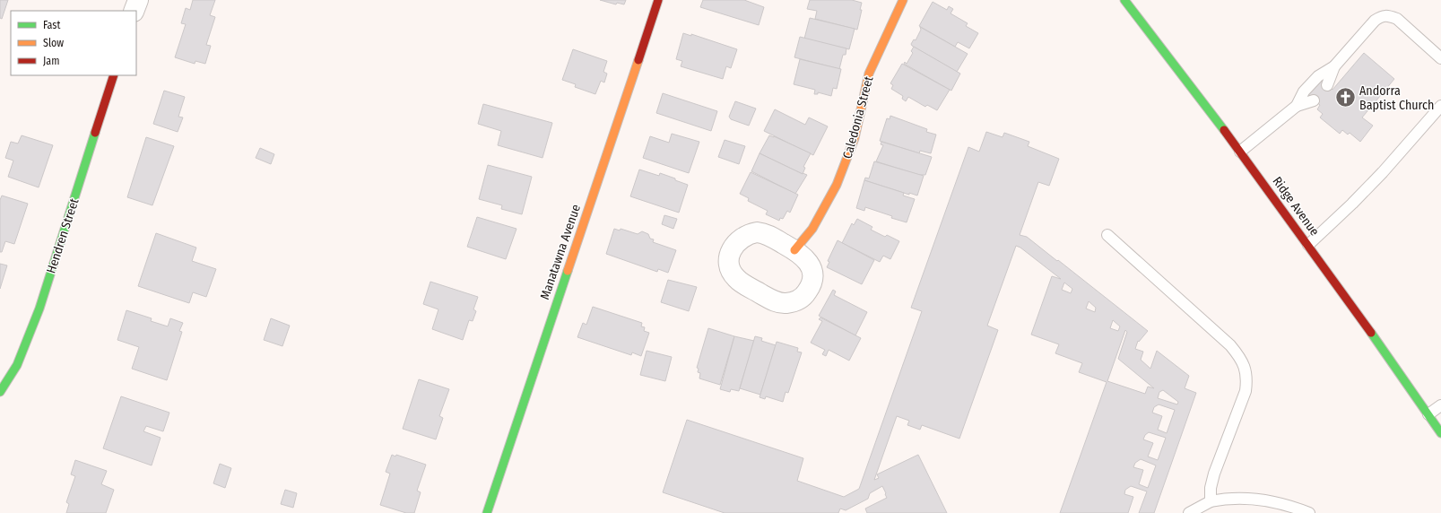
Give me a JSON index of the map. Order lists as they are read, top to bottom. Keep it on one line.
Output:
{"streets":{"street":["Caledonia Street","Ridge Avenue","Hendren Street","Manatawna Avenue"]},"places":{"church":["Andorra Baptist Church"]},"legend":["Fast","Slow","Jam"]}
